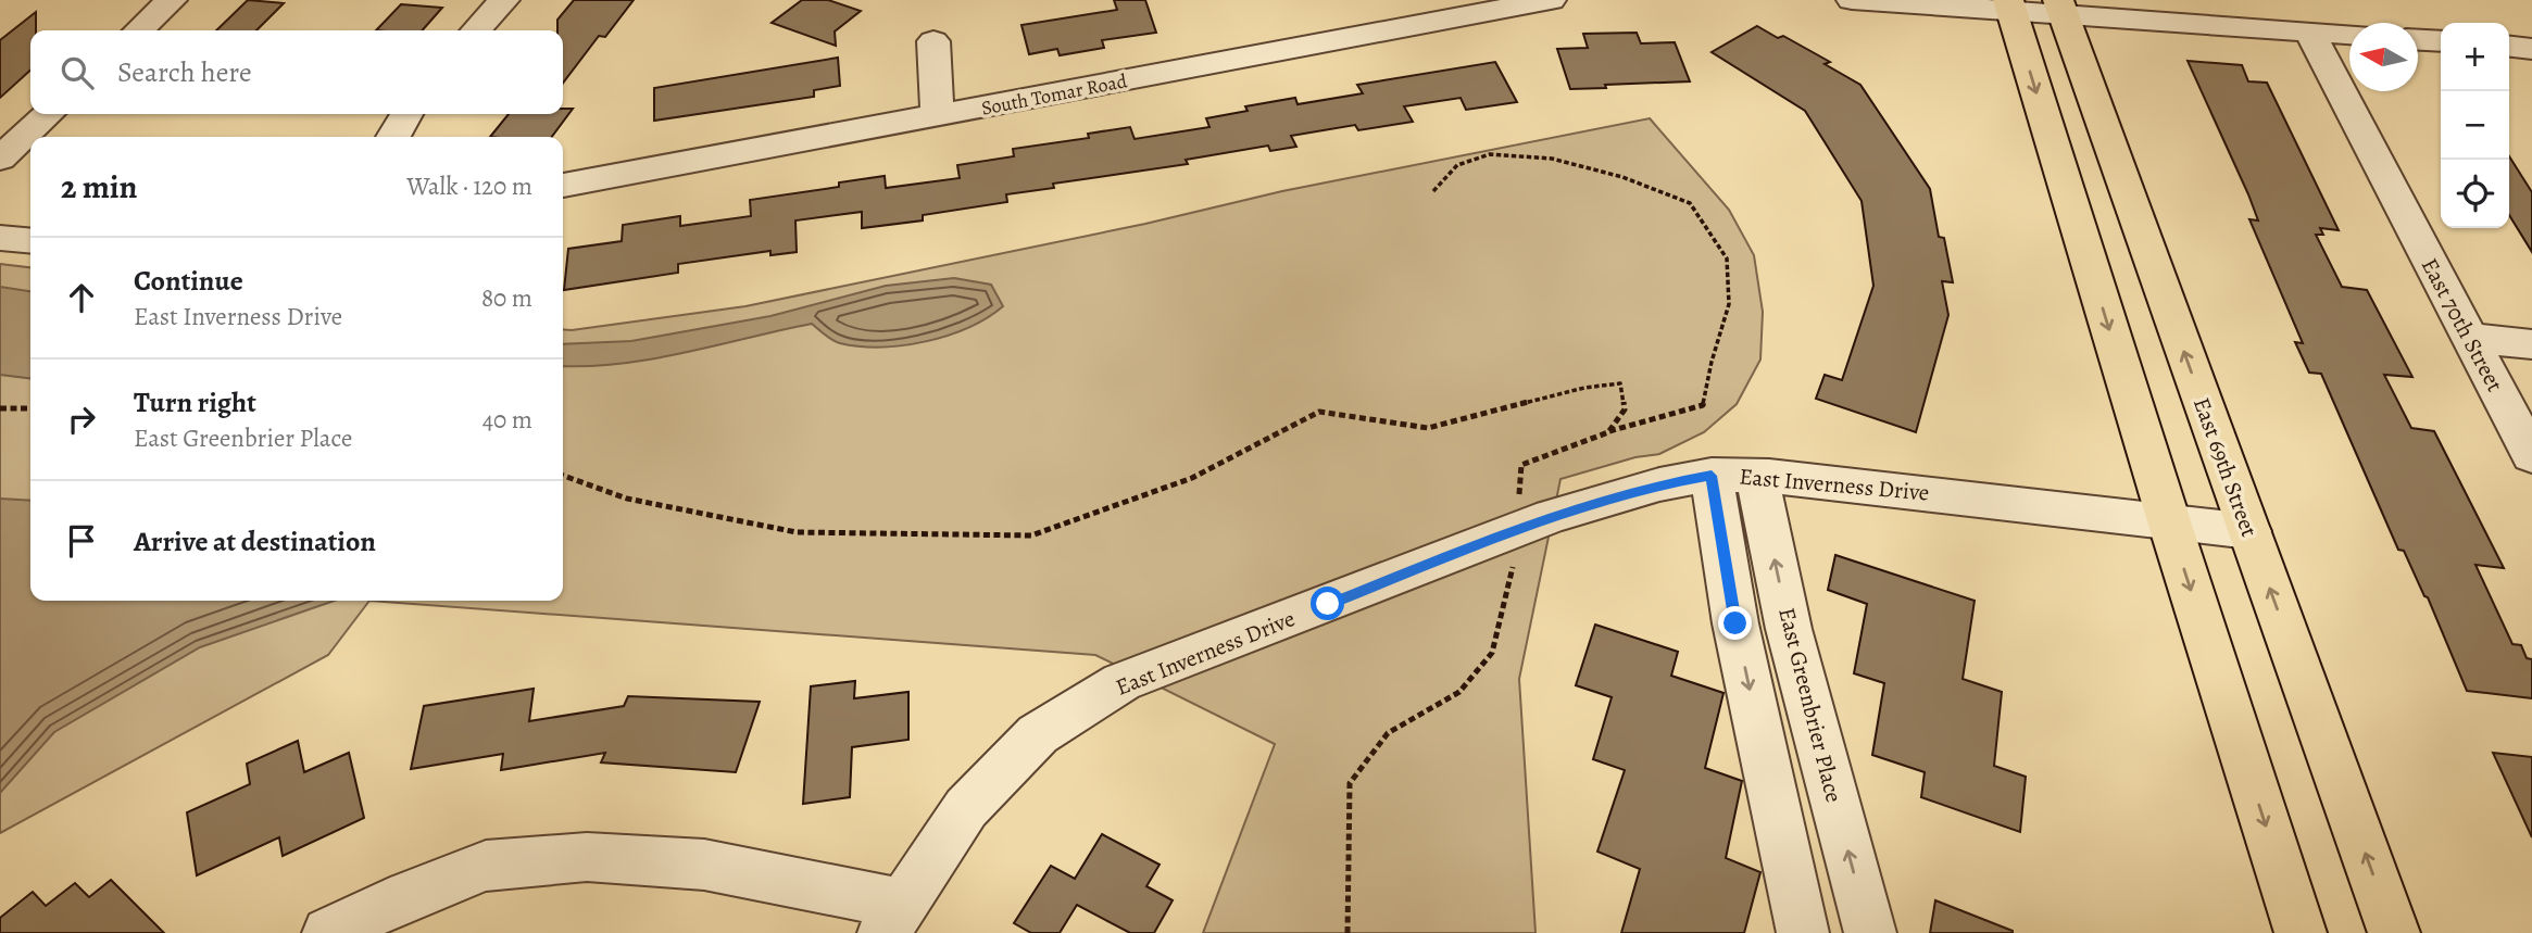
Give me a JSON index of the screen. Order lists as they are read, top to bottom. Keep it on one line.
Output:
{"streets":{"main road":["East 69th Street"],"street":["South Tomar Road","East 70th Street","East Inverness Drive","East Greenbrier Place"]},"crossings":[["East 69th Street","East Inverness Drive"],["East Inverness Drive","East Greenbrier Place"]],"north":"left","page":{"map_buttons":["+","−"],"search":"Search here","heading":["2 min","Walk · 120 m"],"list":[["Continue","East Inverness Drive","80 m"],["Turn right","East Greenbrier Place","40 m"],"Arrive at destination"]}}
